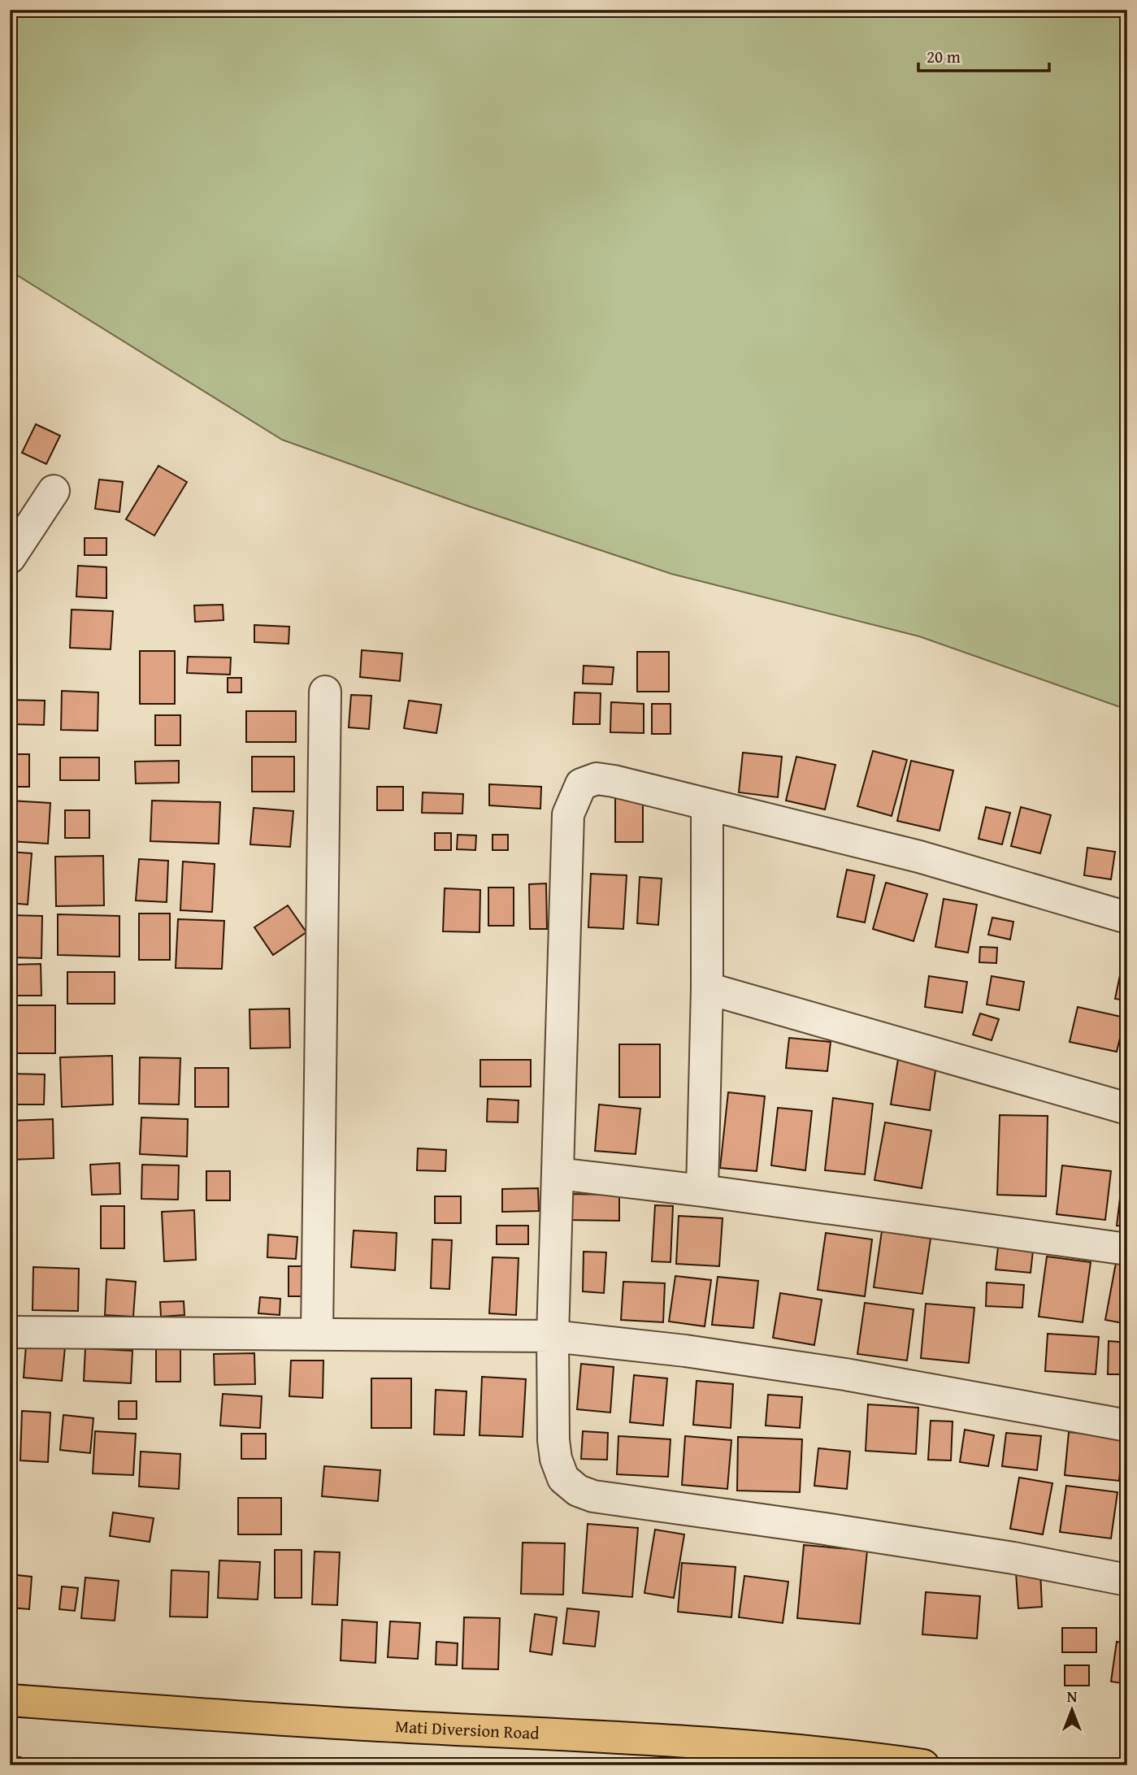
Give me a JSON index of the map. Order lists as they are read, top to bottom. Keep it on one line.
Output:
{"streets":{"highway":["Mati Diversion Road"]},"scale_bar":"20 m","north":"top"}
